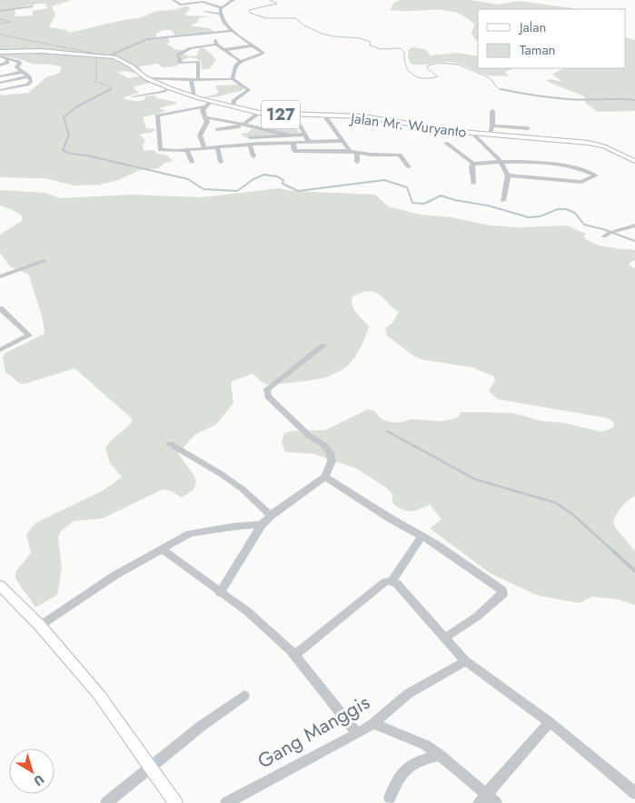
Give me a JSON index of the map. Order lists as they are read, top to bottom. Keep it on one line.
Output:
{"streets":{"main road":["127","Jalan Mr. Wuryanto"],"street":["Gang Manggis"]},"legend":["Jalan","Taman"],"north":"bottom right"}
